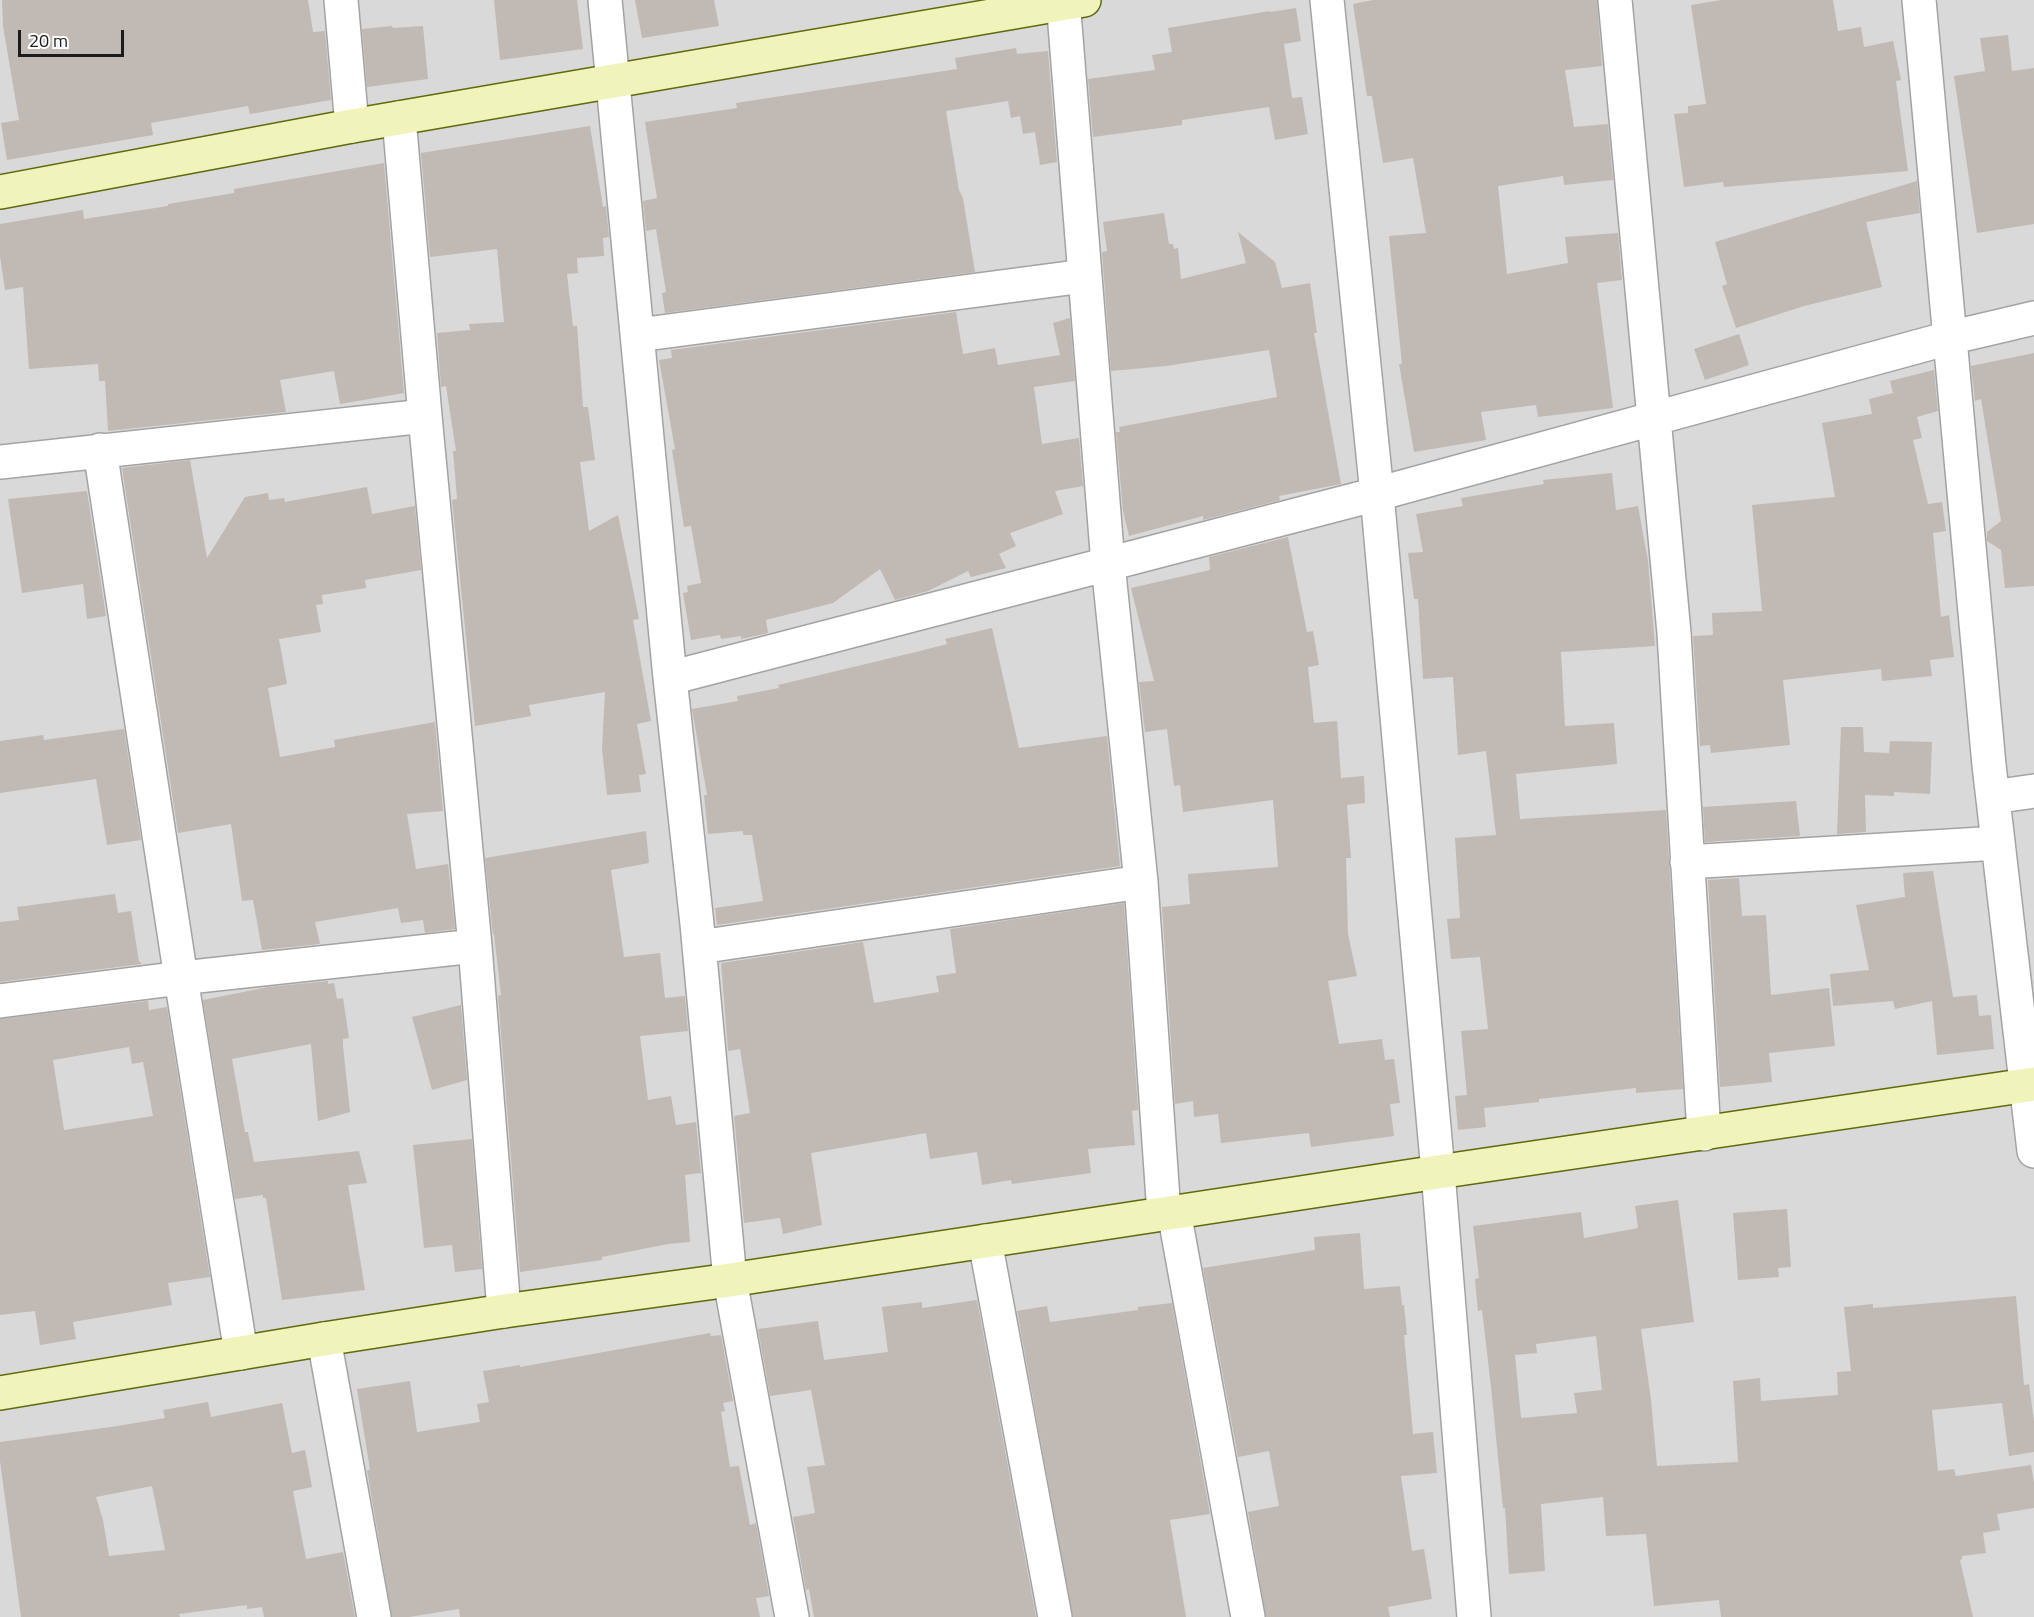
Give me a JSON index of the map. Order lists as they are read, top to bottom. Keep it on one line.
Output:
{"scale_bar":"20 m"}
